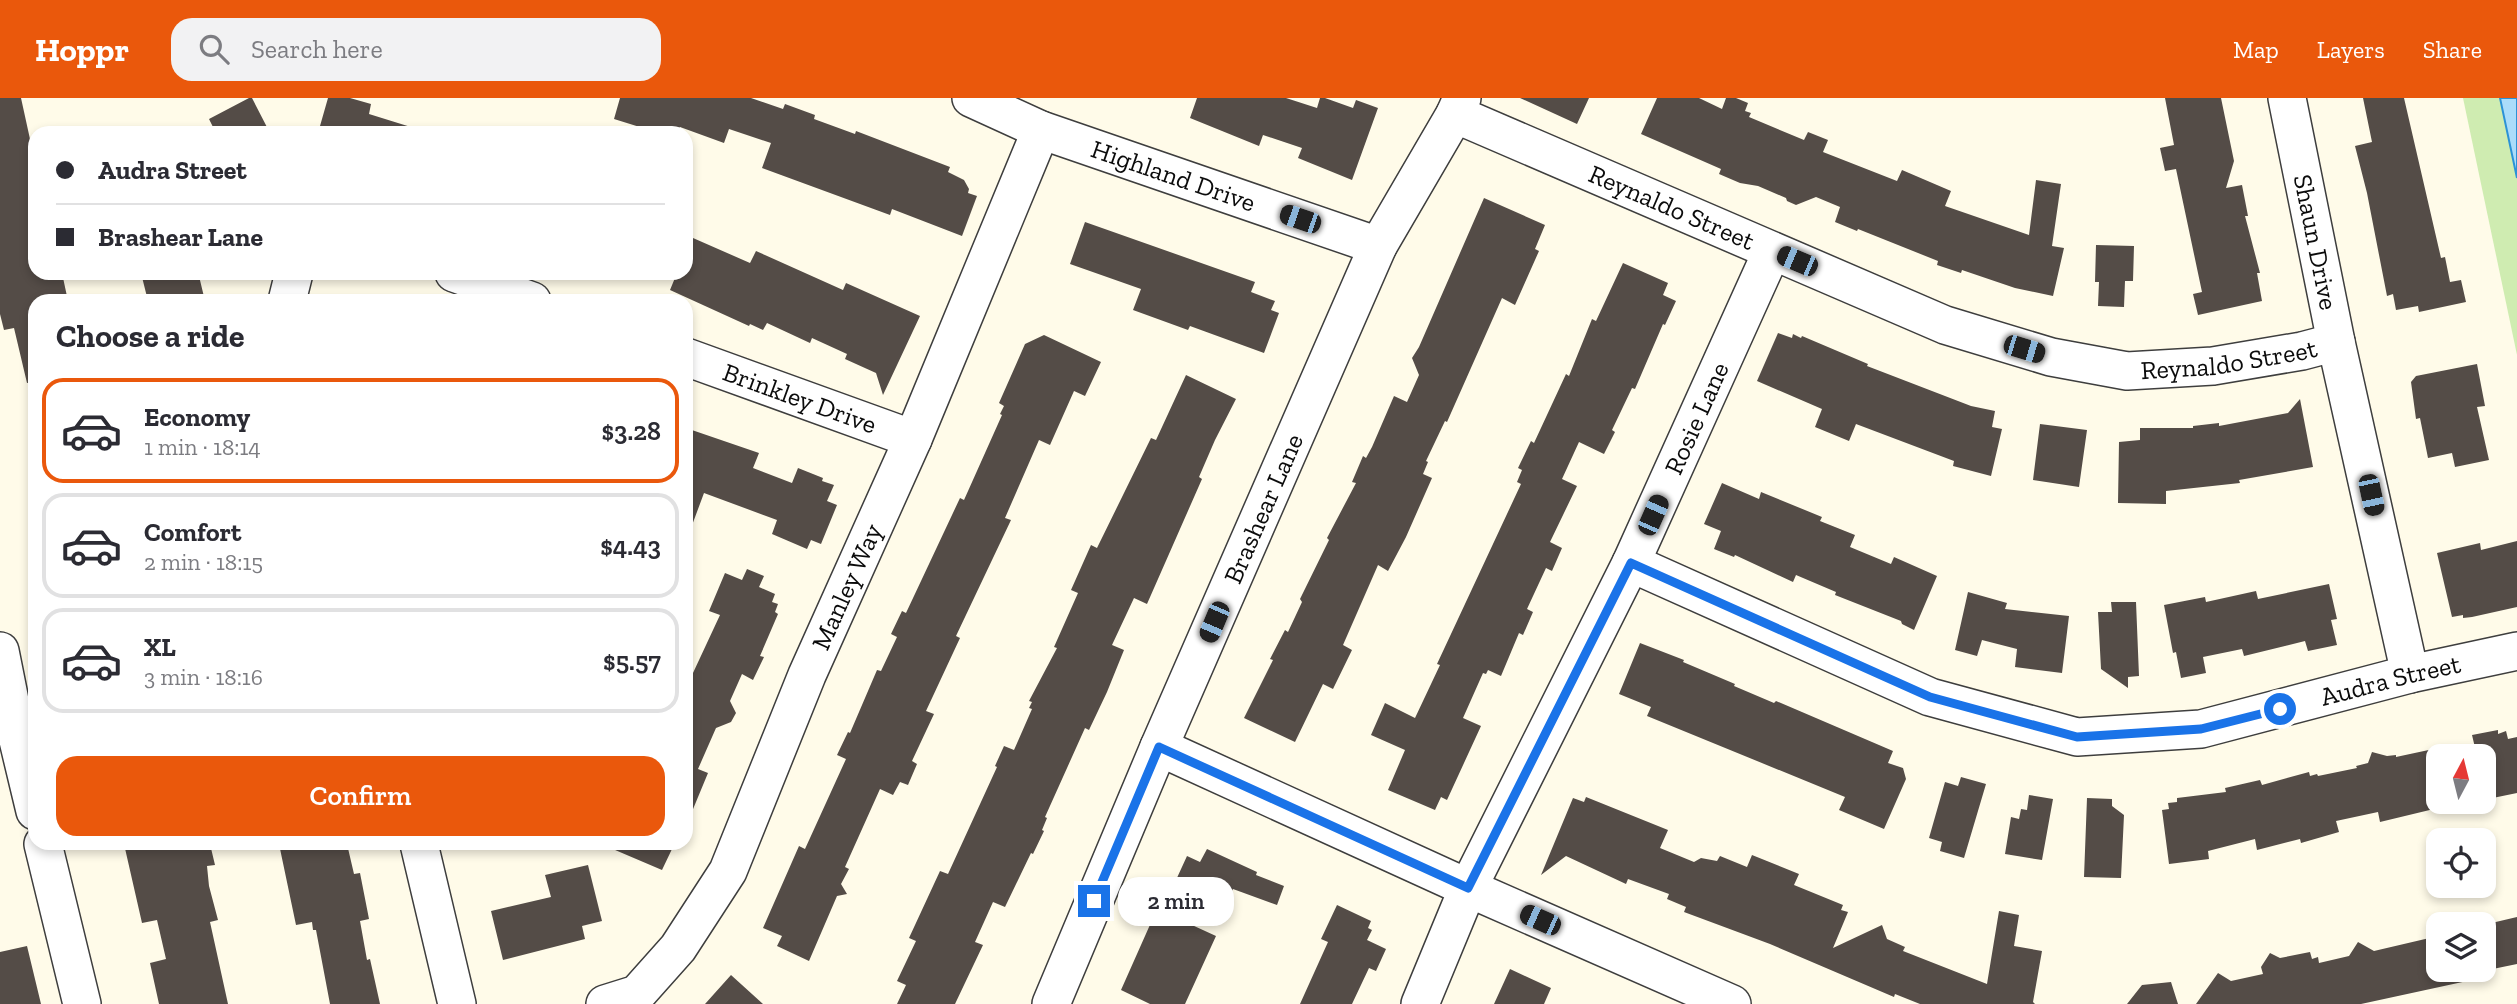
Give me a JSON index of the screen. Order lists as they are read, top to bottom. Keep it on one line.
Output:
{"streets":{"street":["Highland Drive","Reynaldo Street","Shaun Drive","Brinkley Drive","Rosie Lane","Brashear Lane","Manley Way","Audra Street"]},"crossings":[["Highland Drive","Brashear Lane"],["Highland Drive","Manley Way"],["Reynaldo Street","Shaun Drive"],["Reynaldo Street","Rosie Lane"],["Reynaldo Street","Brashear Lane"],["Shaun Drive","Audra Street"],["Brinkley Drive","Manley Way"],["Rosie Lane","Audra Street"]],"north":"top","page":{"header":"Hoppr","search":"Search here","nav":["Map","Layers","Share"],"banner":["Audra Street","Brashear Lane"],"heading":"Choose a ride","list":[{"name":"Economy","note":"1 min · 18:14","value":"$3.28"},{"name":"Comfort","note":"2 min · 18:15","value":"$4.43"},{"name":"XL","note":"3 min · 18:16","value":"$5.57"}],"buttons":"Confirm","bubble":"2 min"}}
